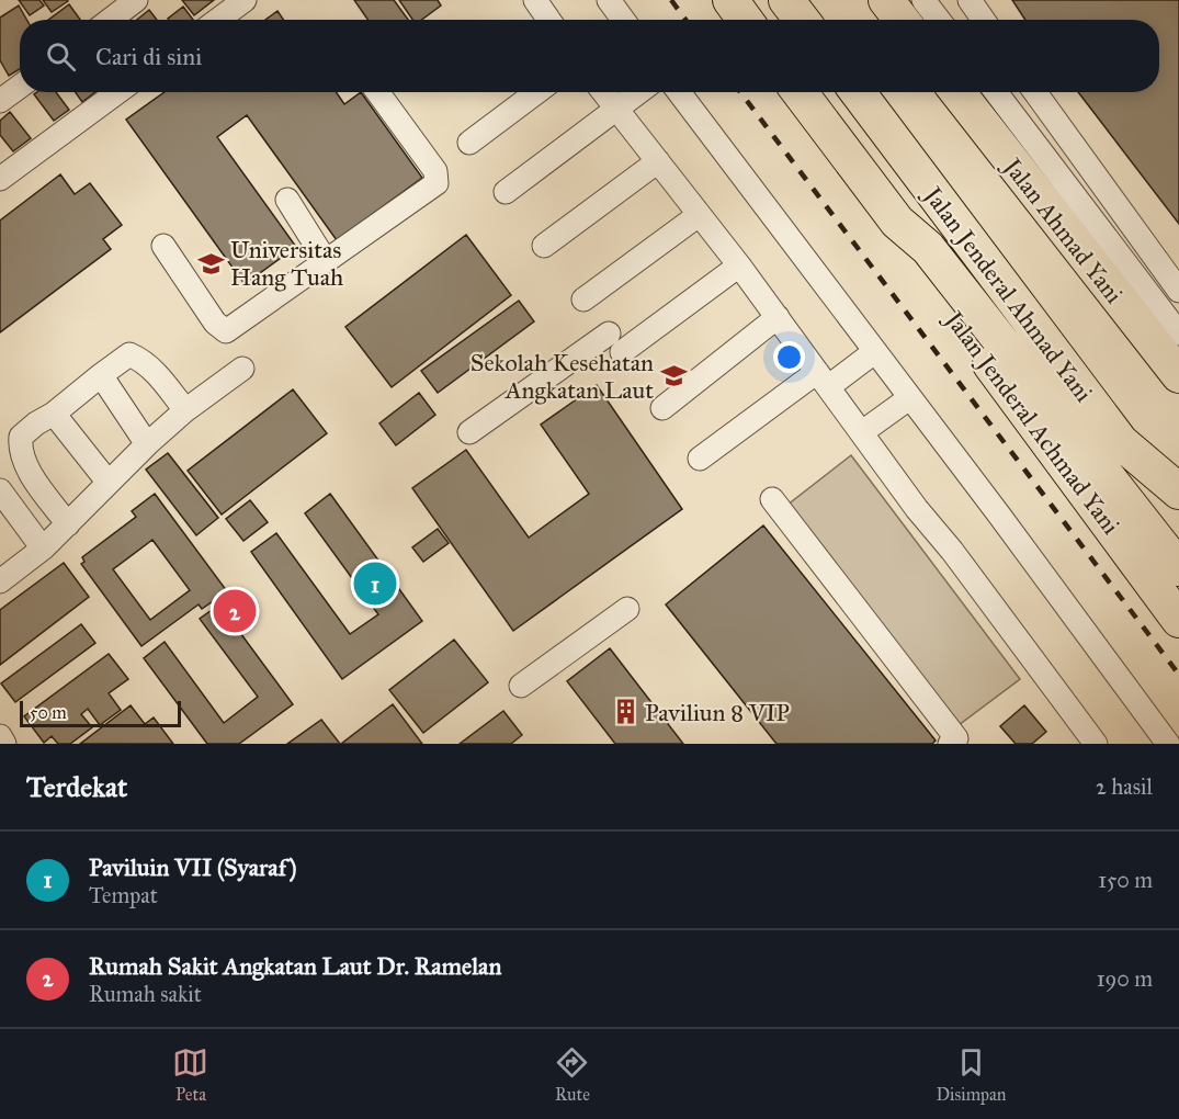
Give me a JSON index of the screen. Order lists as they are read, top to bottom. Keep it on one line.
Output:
{"streets":{"highway":["Jalan Ahmad Yani","Jalan Jenderal Ahmad Yani","Jalan Jenderal Achmad Yani"]},"crossings":[["Jalan Jenderal Ahmad Yani","Jalan Jenderal Achmad Yani"]],"places":{"school or university":["Universitas Hang Tuah","Sekolah Kesehatan Angkatan Laut"],"building":["Paviliun 8 VIP"]},"scale_bar":"50 m","page":{"search":"Cari di sini","pins":["1","2"],"scale":"50 m","heading":["Terdekat","2 hasil"],"list":[{"mark":"1","name":"Paviluin VII (Syaraf)","note":"Tempat","value":"150 m"},{"mark":"2","name":"Rumah Sakit Angkatan Laut Dr. Ramelan","note":"Rumah sakit","value":"190 m"}],"nav":["Peta","Rute","Disimpan"]}}
